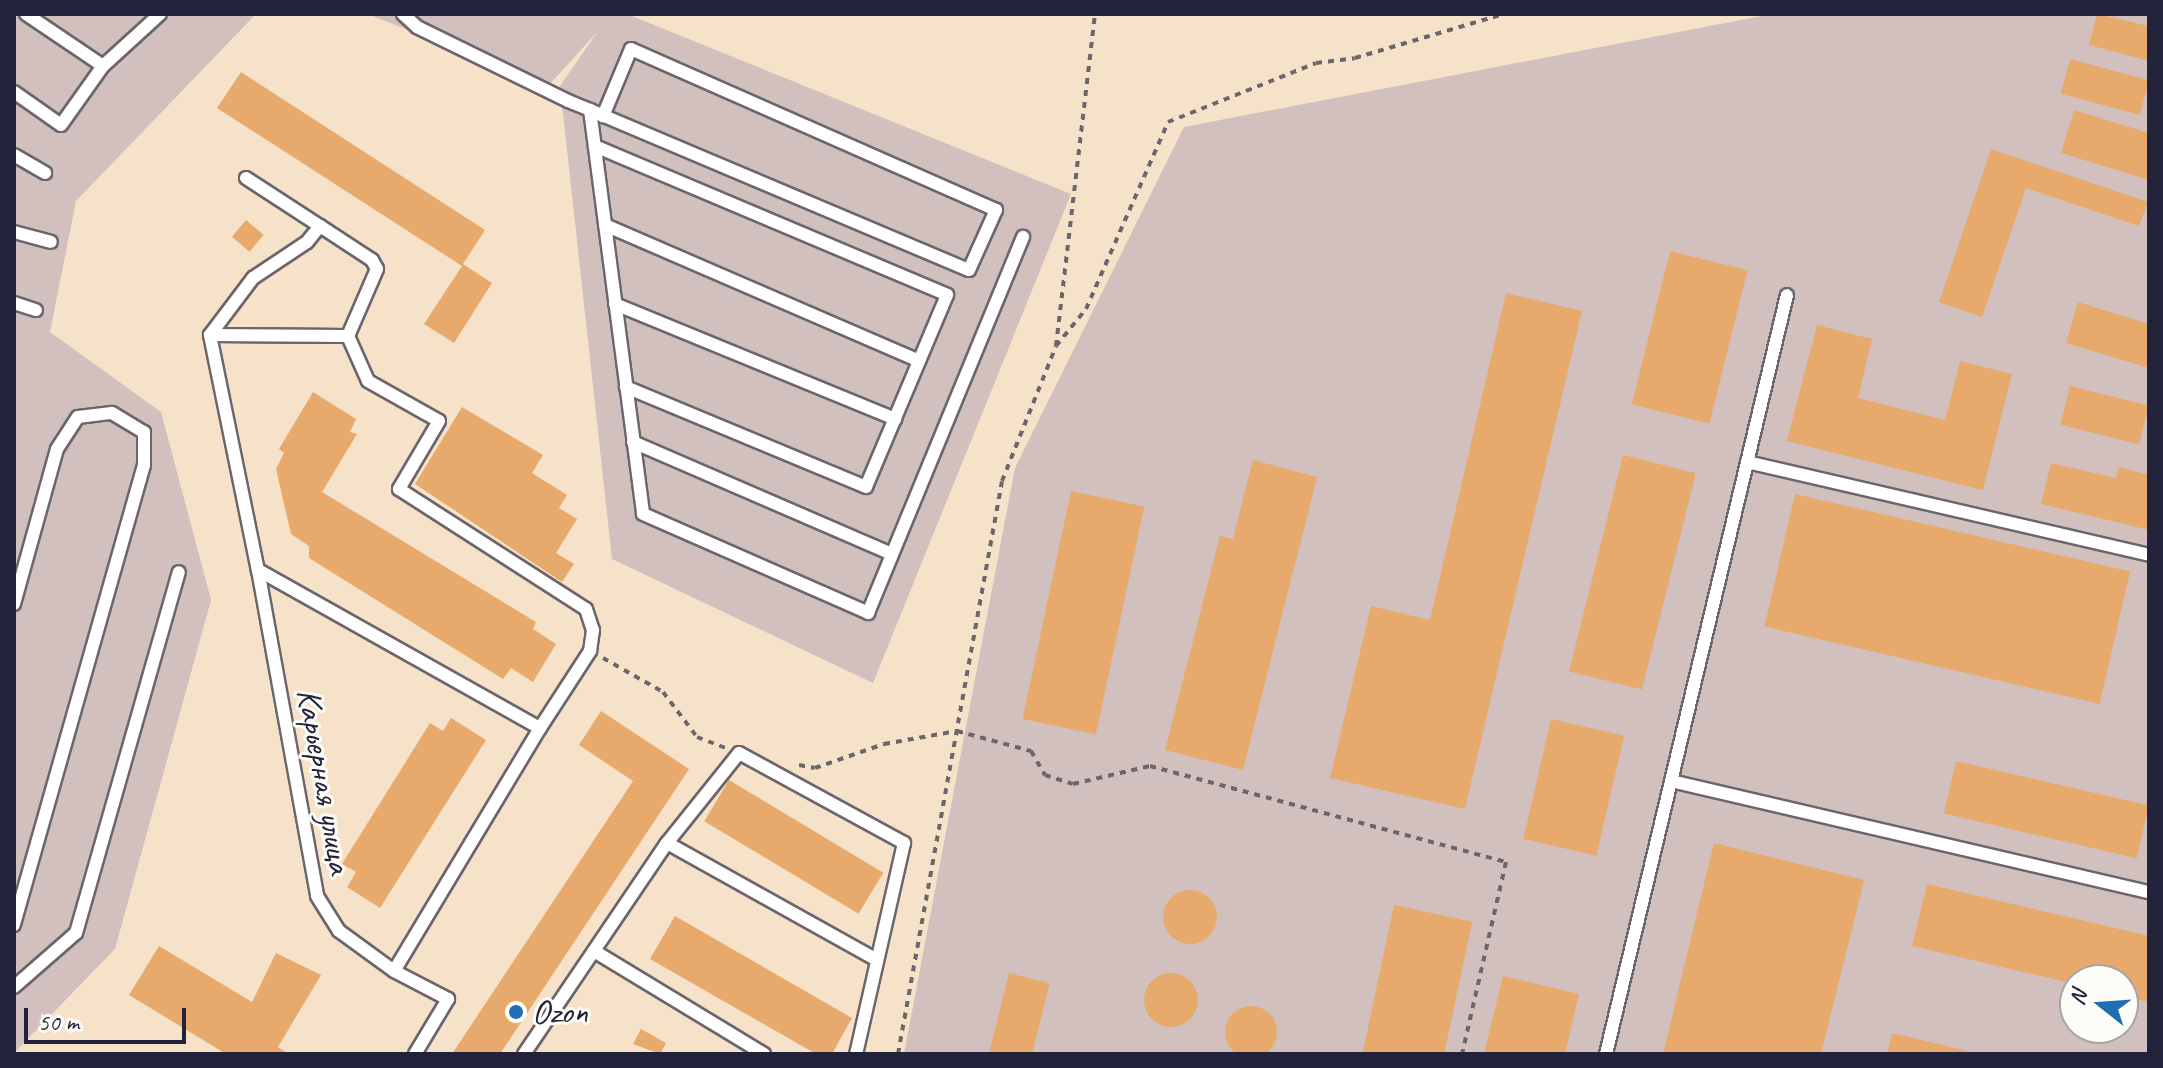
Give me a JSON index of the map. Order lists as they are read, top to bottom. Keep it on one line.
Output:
{"streets":{"lane":["Карьерная улица"]},"places":["Ozon"],"scale_bar":"50 m","north":"left"}
